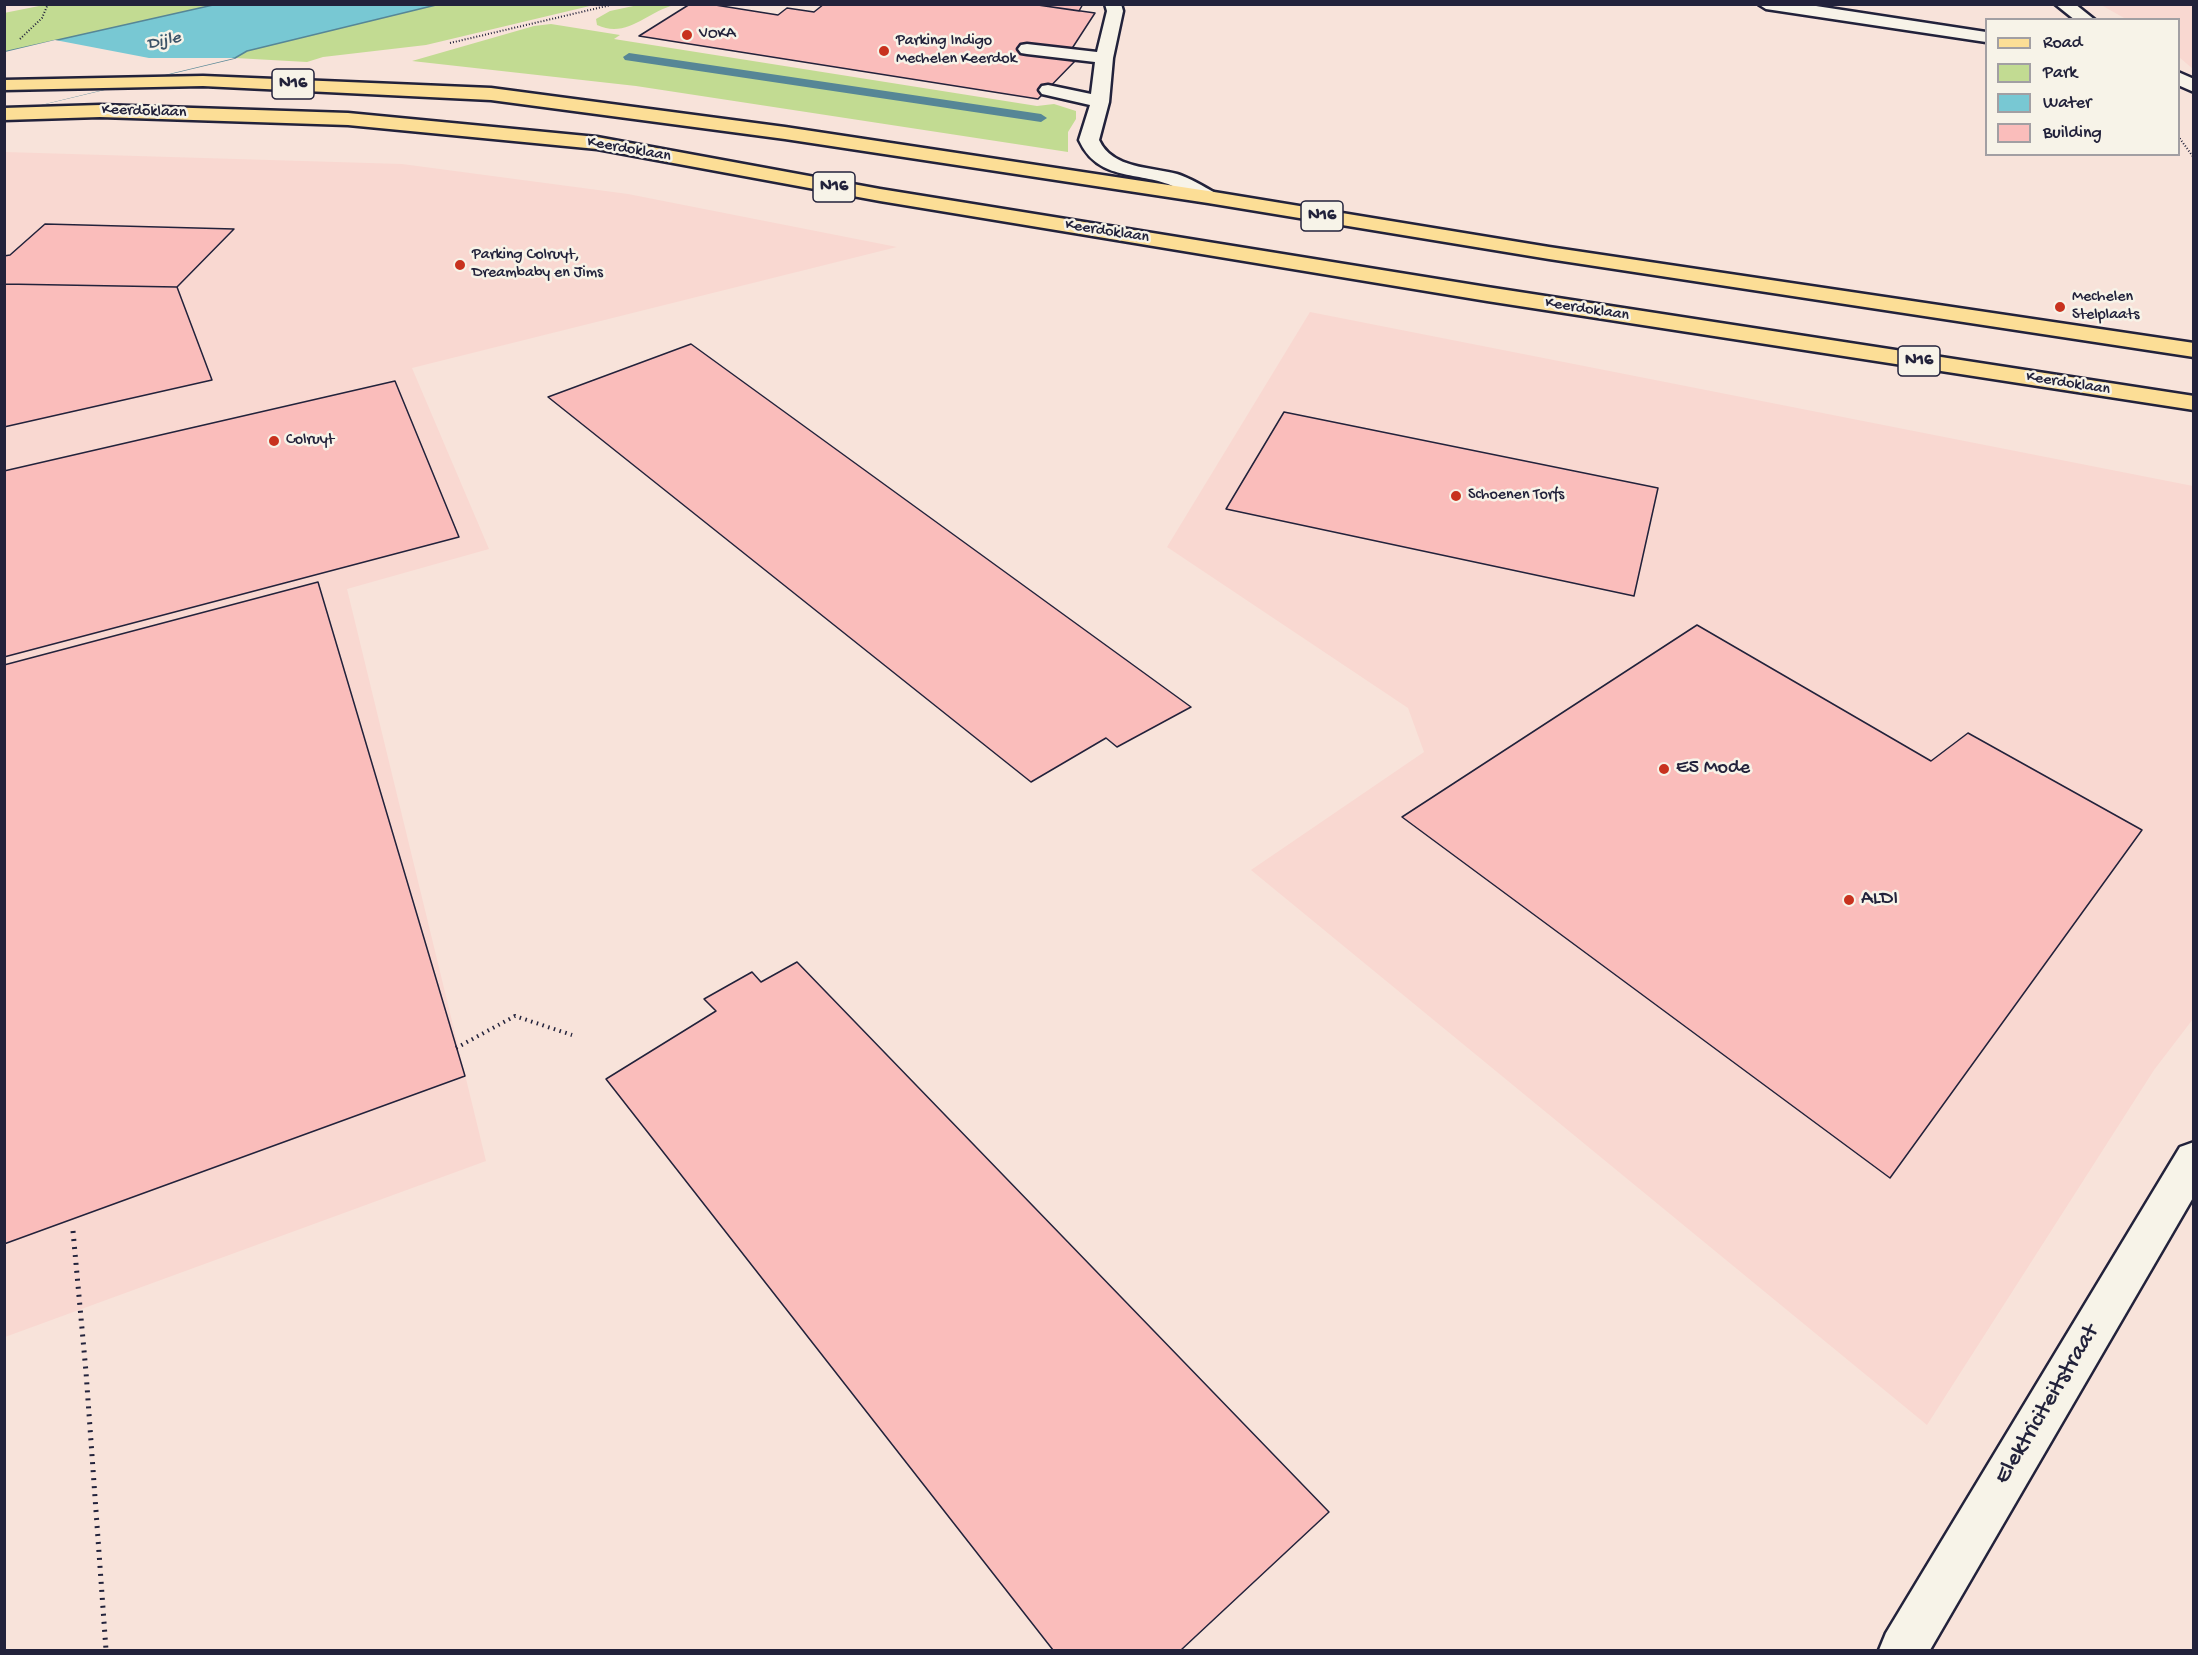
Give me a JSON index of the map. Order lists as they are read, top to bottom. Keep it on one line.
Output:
{"streets":{"main road":["N16","Keerdoklaan"],"street":["Elektriciteitstraat"]},"water":["Dijle"],"places":["VOKA","Parking Indigo Mechelen Keerdok","Parking Colruyt, Dreambaby en Jims","Mechelen Stelplaats","Colruyt","Schoenen Torfs","E5 Mode","ALDI"],"legend":["Road","Park","Water","Building"]}
